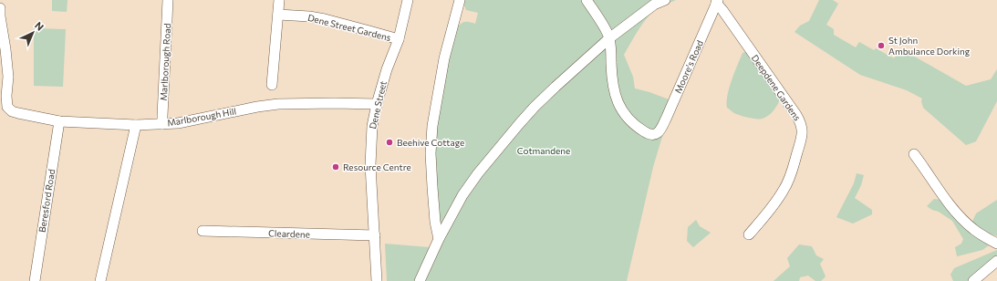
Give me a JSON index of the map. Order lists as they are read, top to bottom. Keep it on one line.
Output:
{"streets":{"street":["Dene Street Gardens","Marlborough Road","Moore's Road","Deepdene Gardens","Dene Street","Marlborough Hill","Beresford Road","Cleardene"]},"crossings":[["Dene Street Gardens","Dene Street"],["Marlborough Road","Marlborough Hill"],["Moore's Road","Deepdene Gardens"],["Dene Street","Marlborough Hill"],["Dene Street","Cleardene"],["Marlborough Hill","Beresford Road"]],"parks":["Cotmandene"],"places":["St John Ambulance Dorking","Beehive Cottage","Resource Centre"],"north":"top right"}
